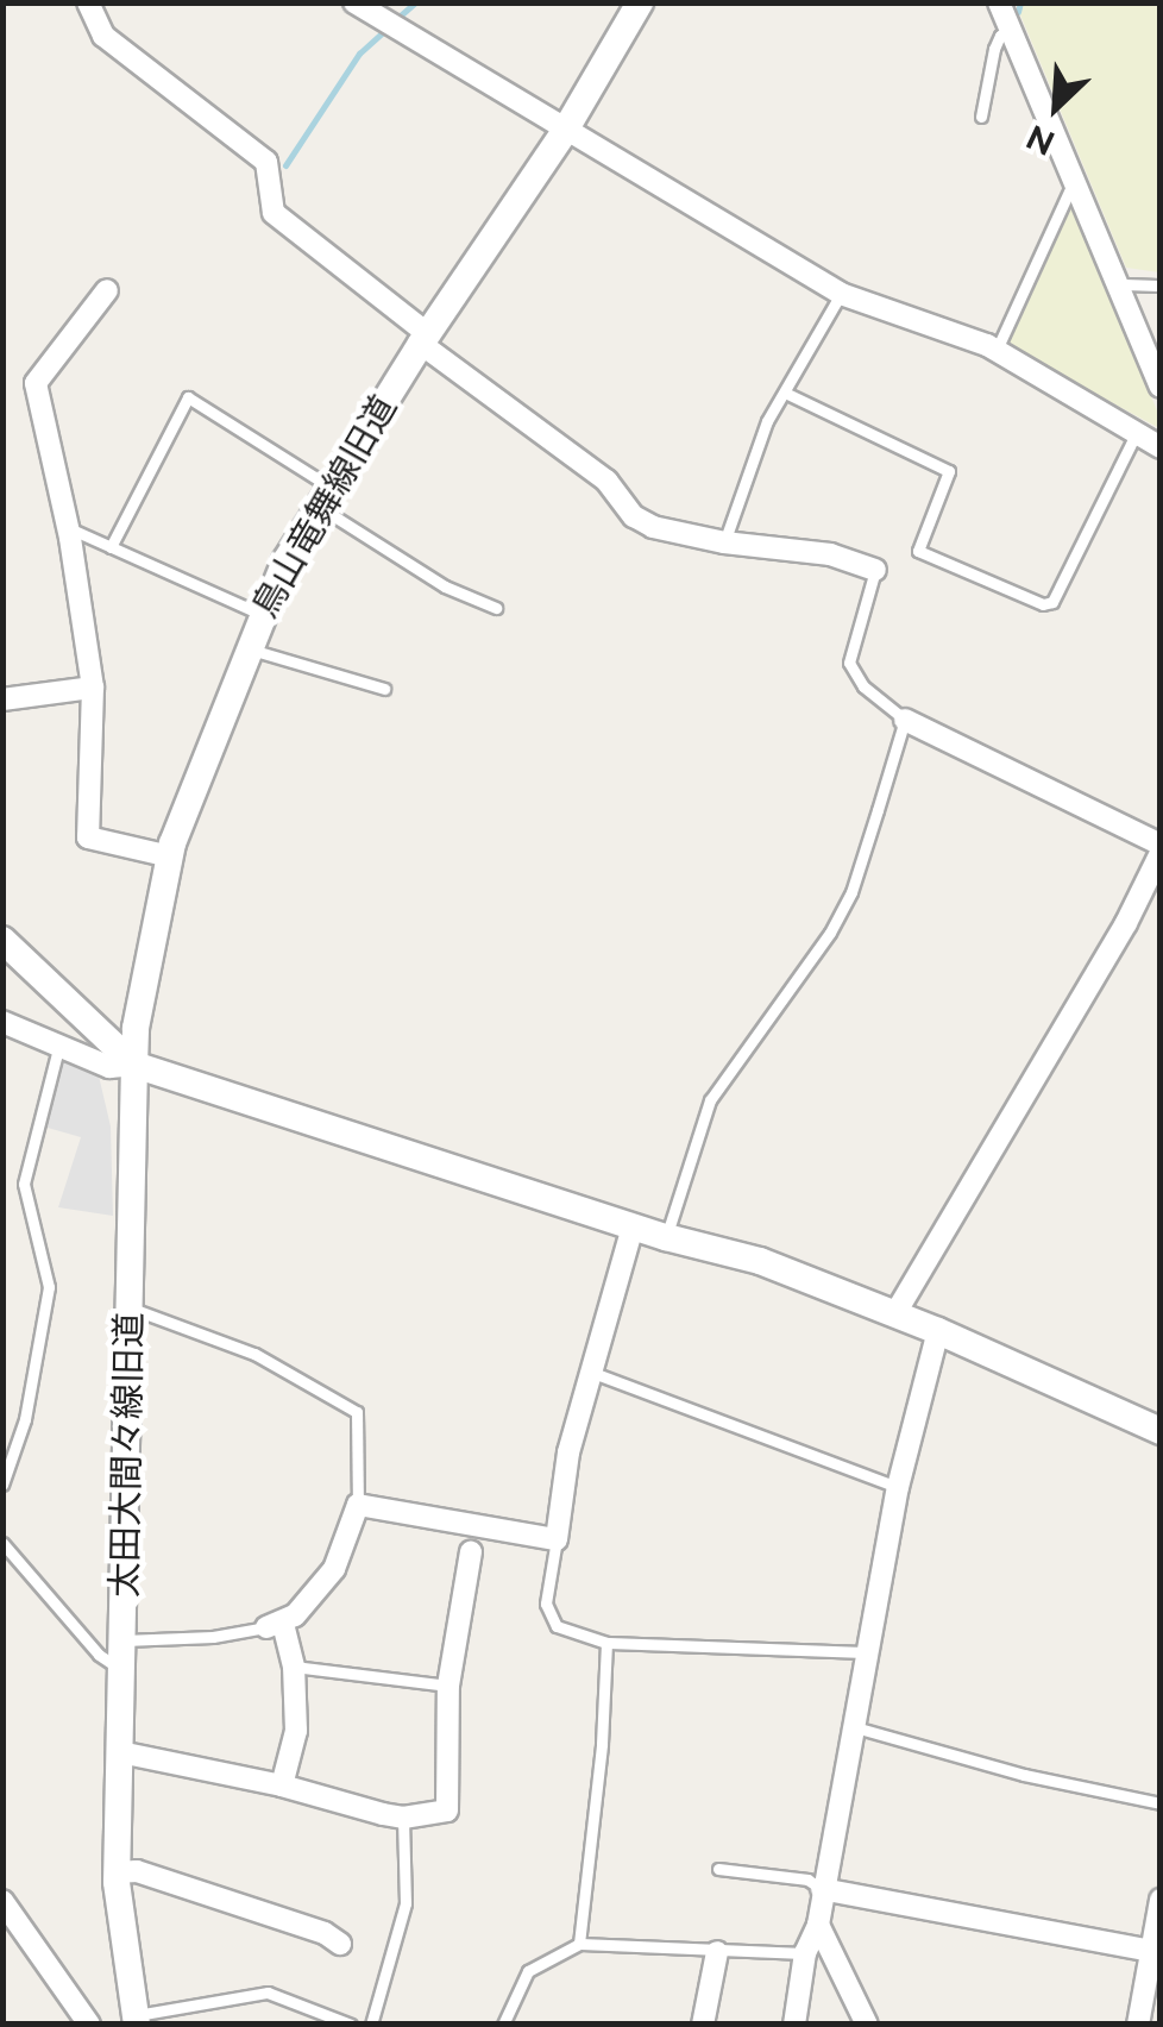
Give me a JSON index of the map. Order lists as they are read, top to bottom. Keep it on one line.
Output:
{"streets":{"street":["鳥山竜舞線旧道","太田大間々線旧道"]},"crossings":[["鳥山竜舞線旧道","太田大間々線旧道"]],"north":"bottom left"}
